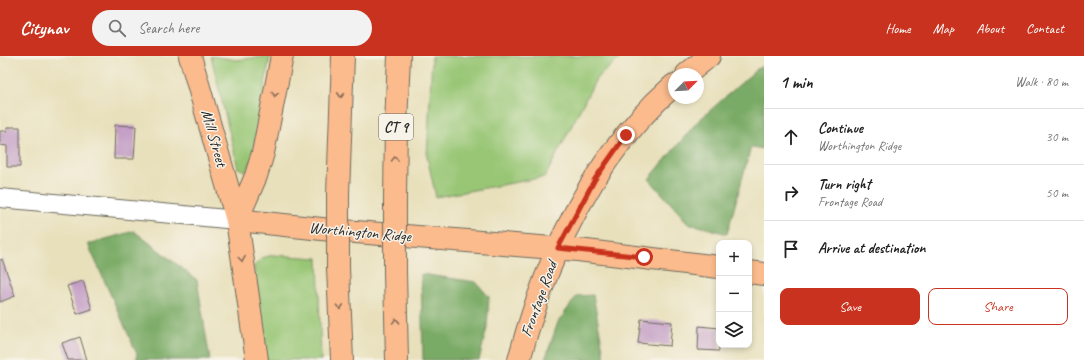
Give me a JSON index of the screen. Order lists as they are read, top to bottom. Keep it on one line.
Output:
{"streets":{"main road":["CT 9","Mill Street","Worthington Ridge","Frontage Road"]},"crossings":[["Mill Street","Worthington Ridge"],["Worthington Ridge","Frontage Road"]],"north":"top right","page":{"header":"Citynav","search":"Search here","nav":["Home","Map","About","Contact"],"heading":["1 min","Walk · 80 m"],"list":[["Continue","Worthington Ridge","30 m"],["Turn right","Frontage Road","50 m"],"Arrive at destination"],"map_buttons":["+","−"],"buttons":["Save","Share"]}}
